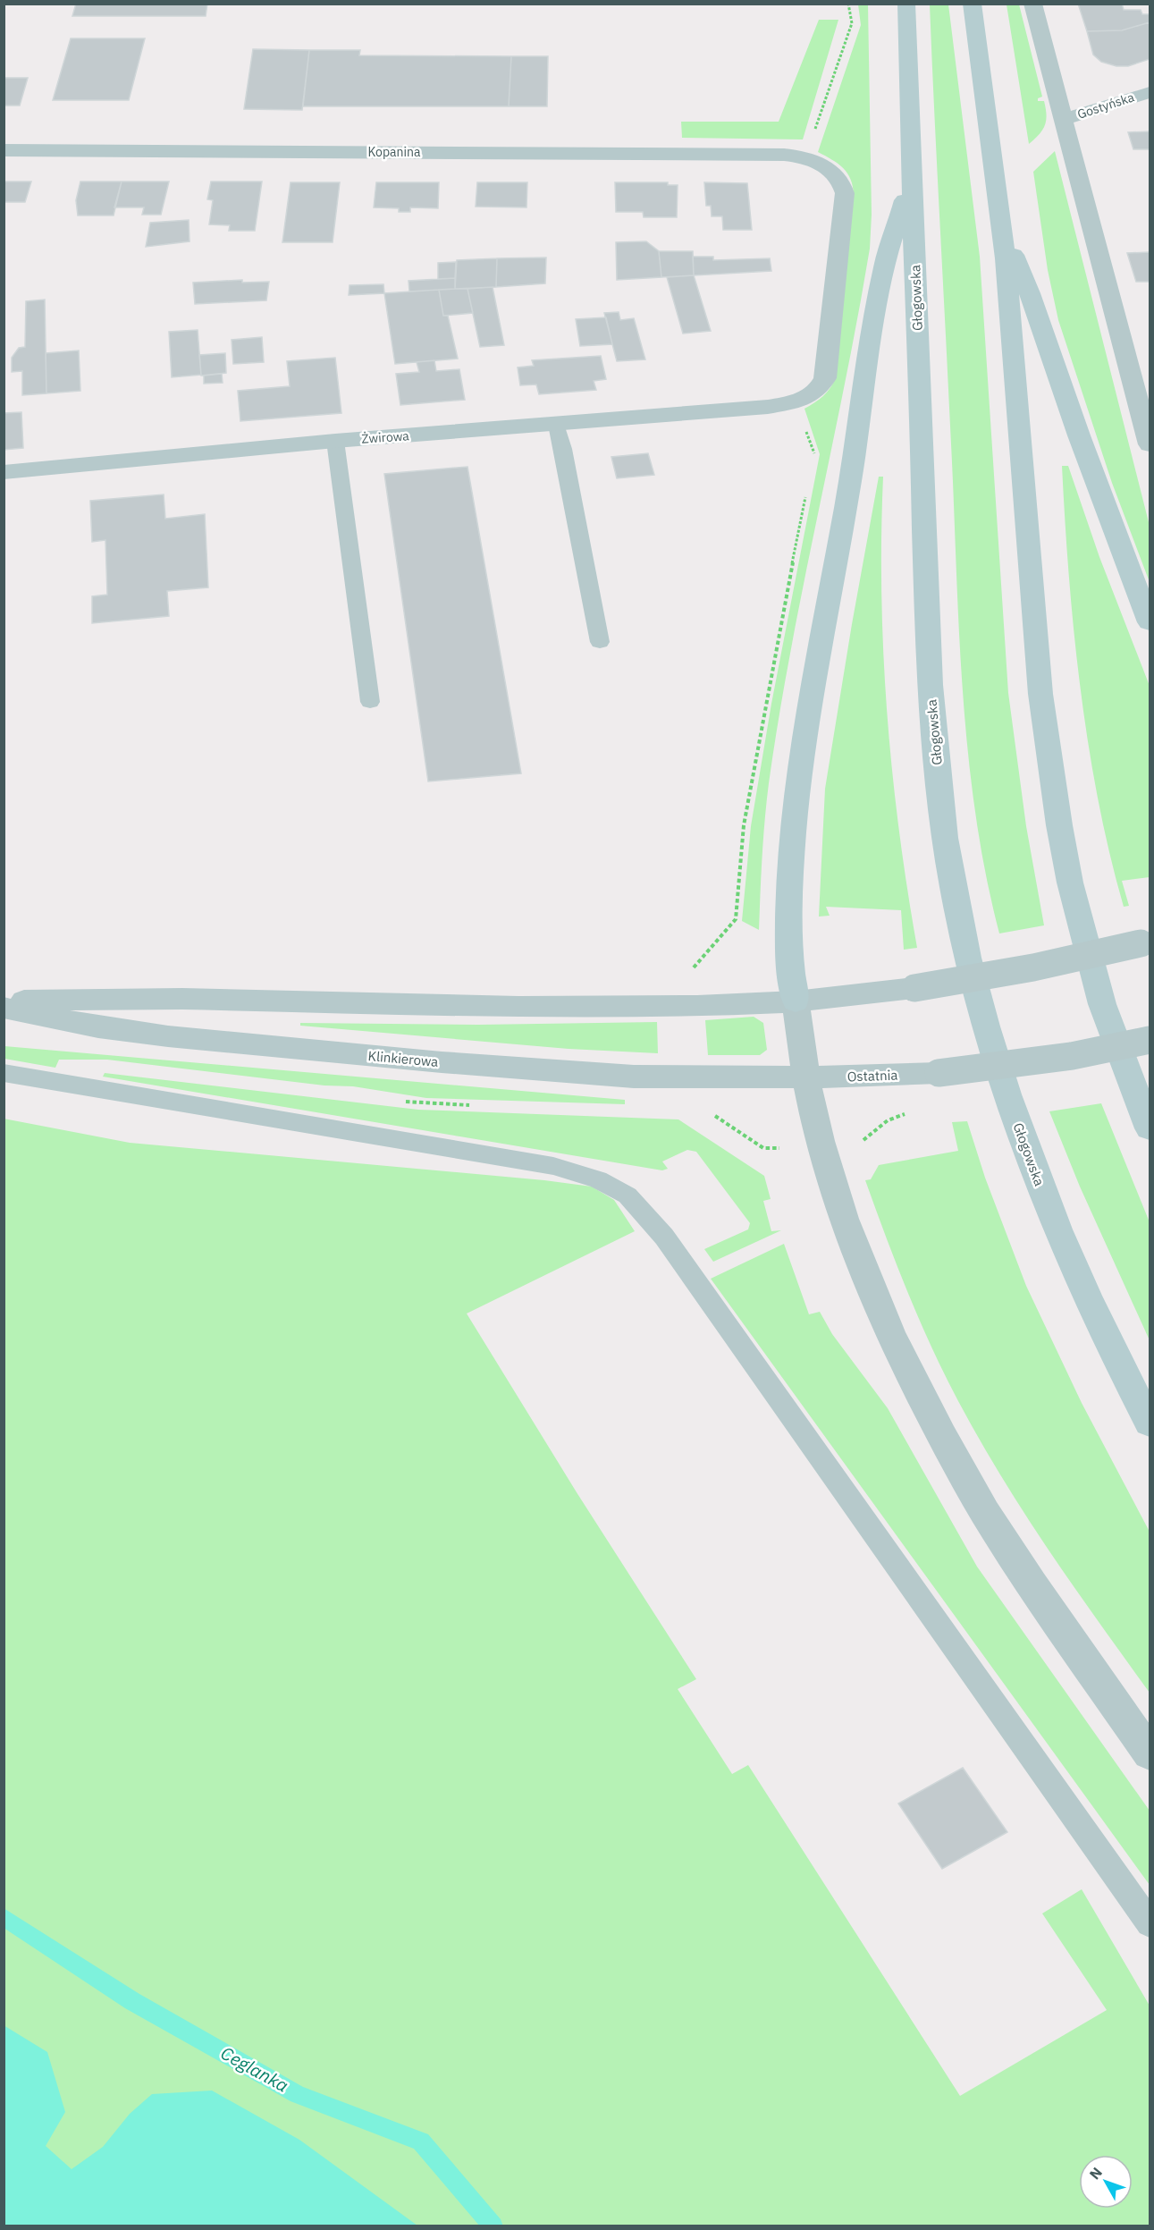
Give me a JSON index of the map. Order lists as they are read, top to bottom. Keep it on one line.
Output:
{"streets":{"main road":["Głogowska"],"street":["Gostyńska","Kopanina","Żwirowa","Klinkierowa","Ostatnia"]},"crossings":[["Kopanina","Żwirowa"],["Klinkierowa","Ostatnia"]],"water":["Ceglanka"],"north":"top left"}
